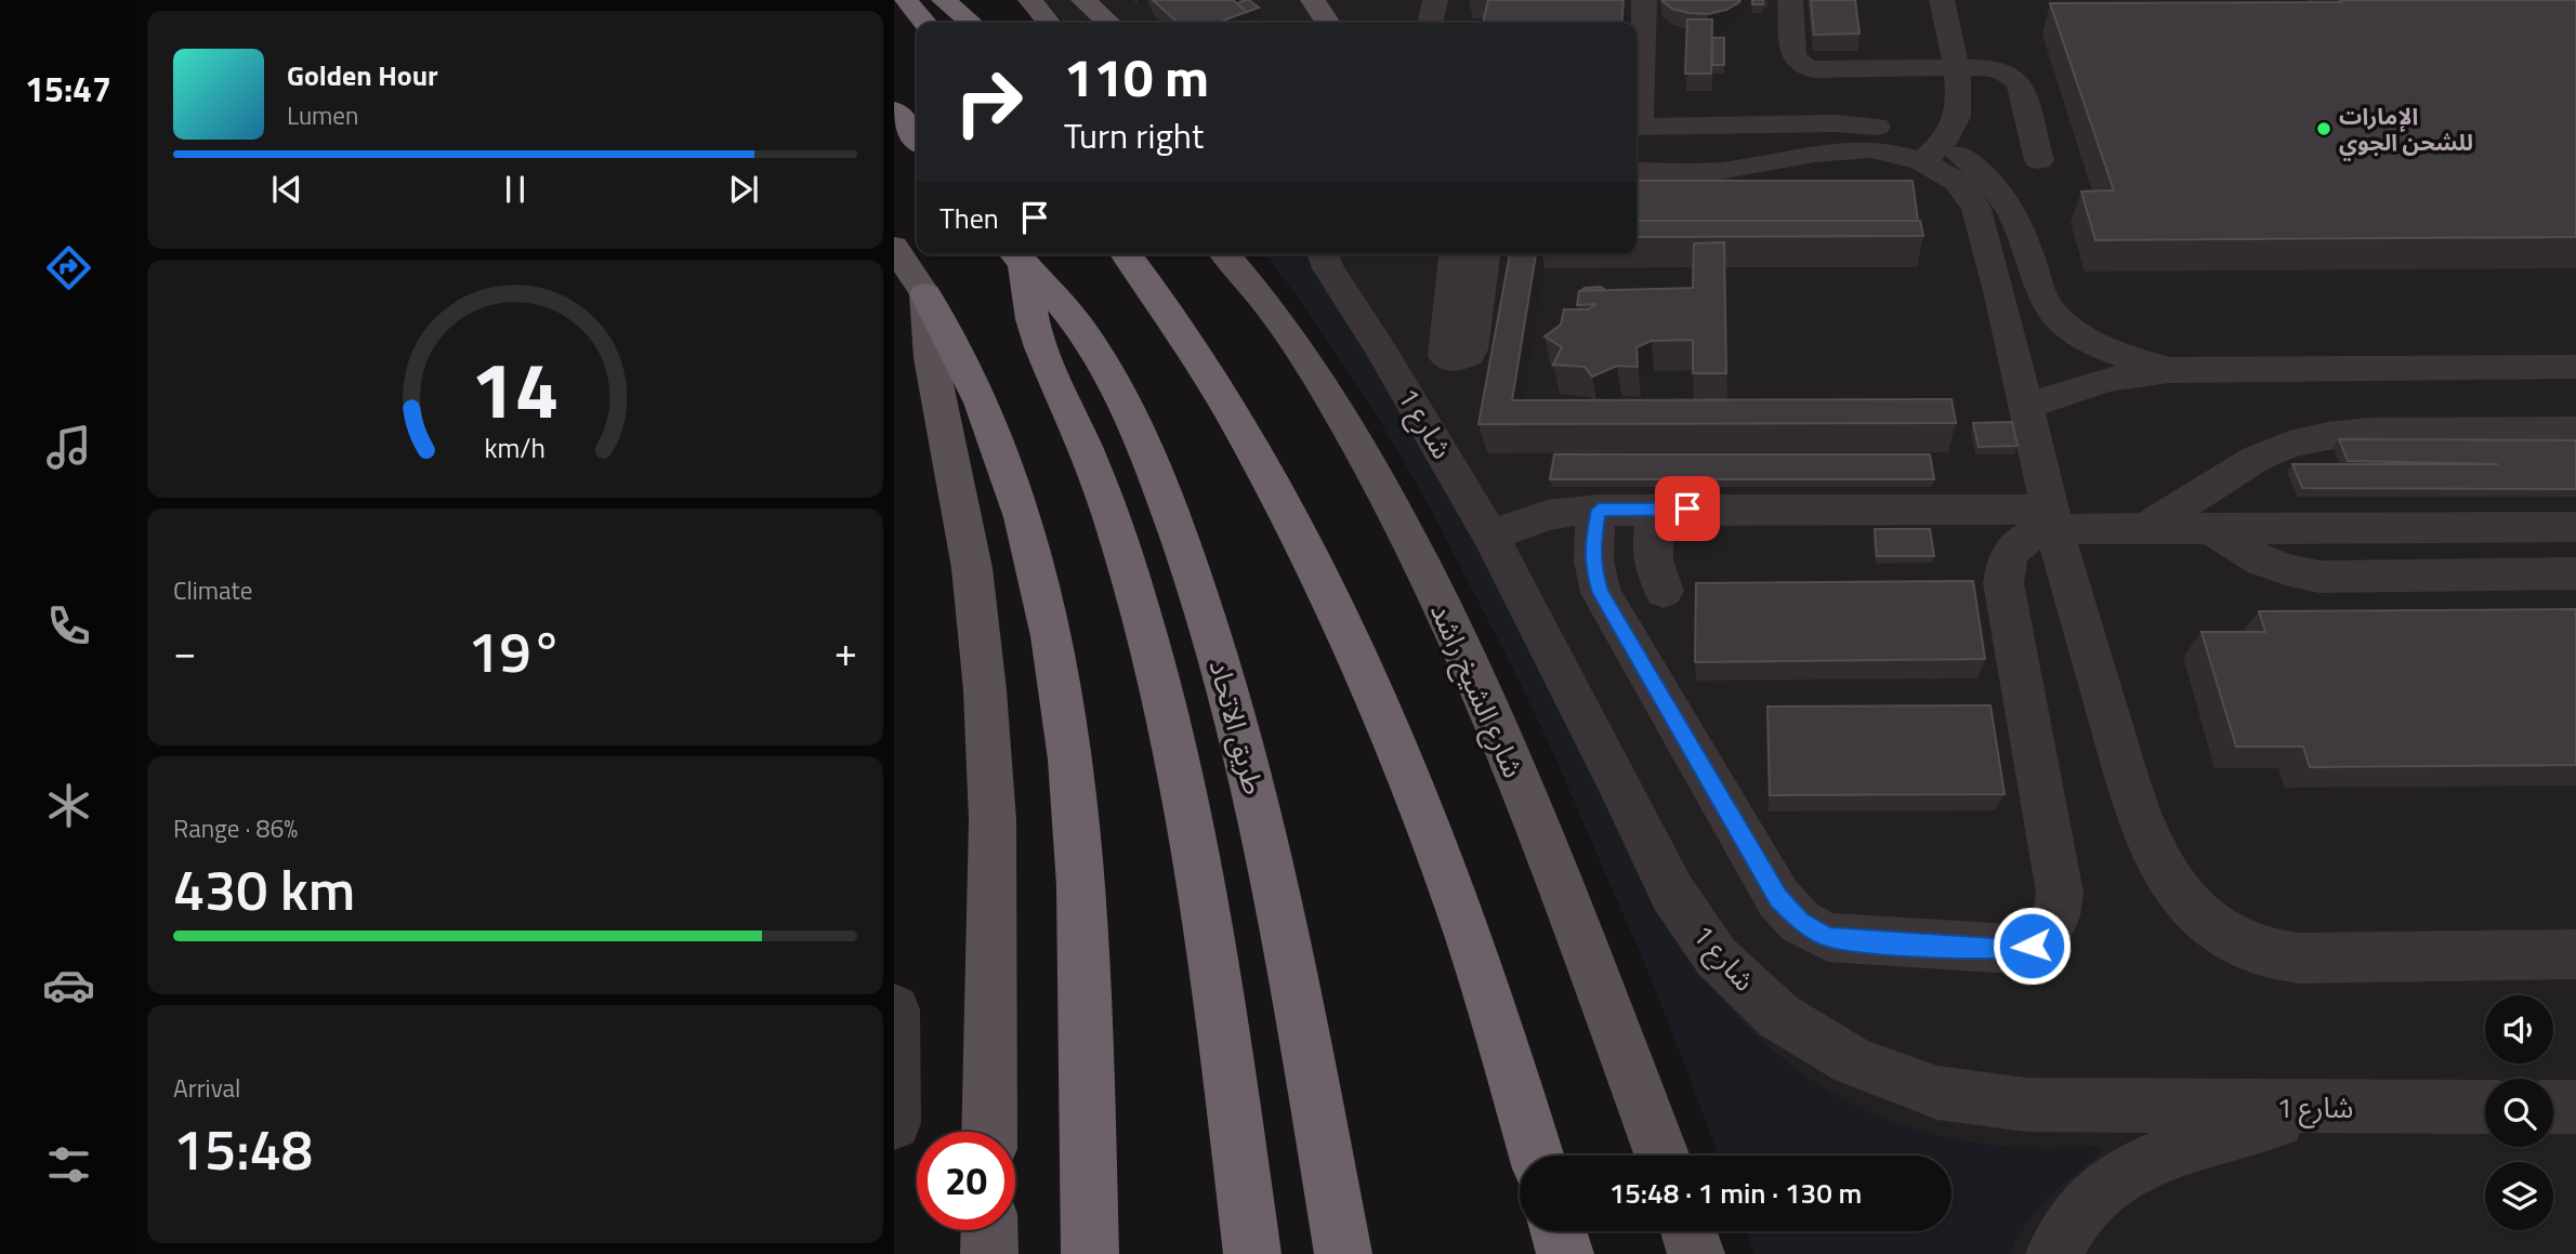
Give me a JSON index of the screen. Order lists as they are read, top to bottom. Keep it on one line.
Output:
{"streets":{"highway":["طريق الاتحاد"],"main road":["شارع الشيخ راشد"],"street":["شارع 1"]},"places":["الإمارات للشحن الجوي"],"page":{"tabs":"15:47","turn":["110 m","Turn right"],"song":["Golden Hour","Lumen"],"then":"Then","tile":["Climate",["Range · 86%","430 km"],["Arrival","15:48"]],"heat":["−","19°","+"],"limit":"20","trip":"15:48 · 1 min · 130 m","gauge":["14","km/h"]}}
